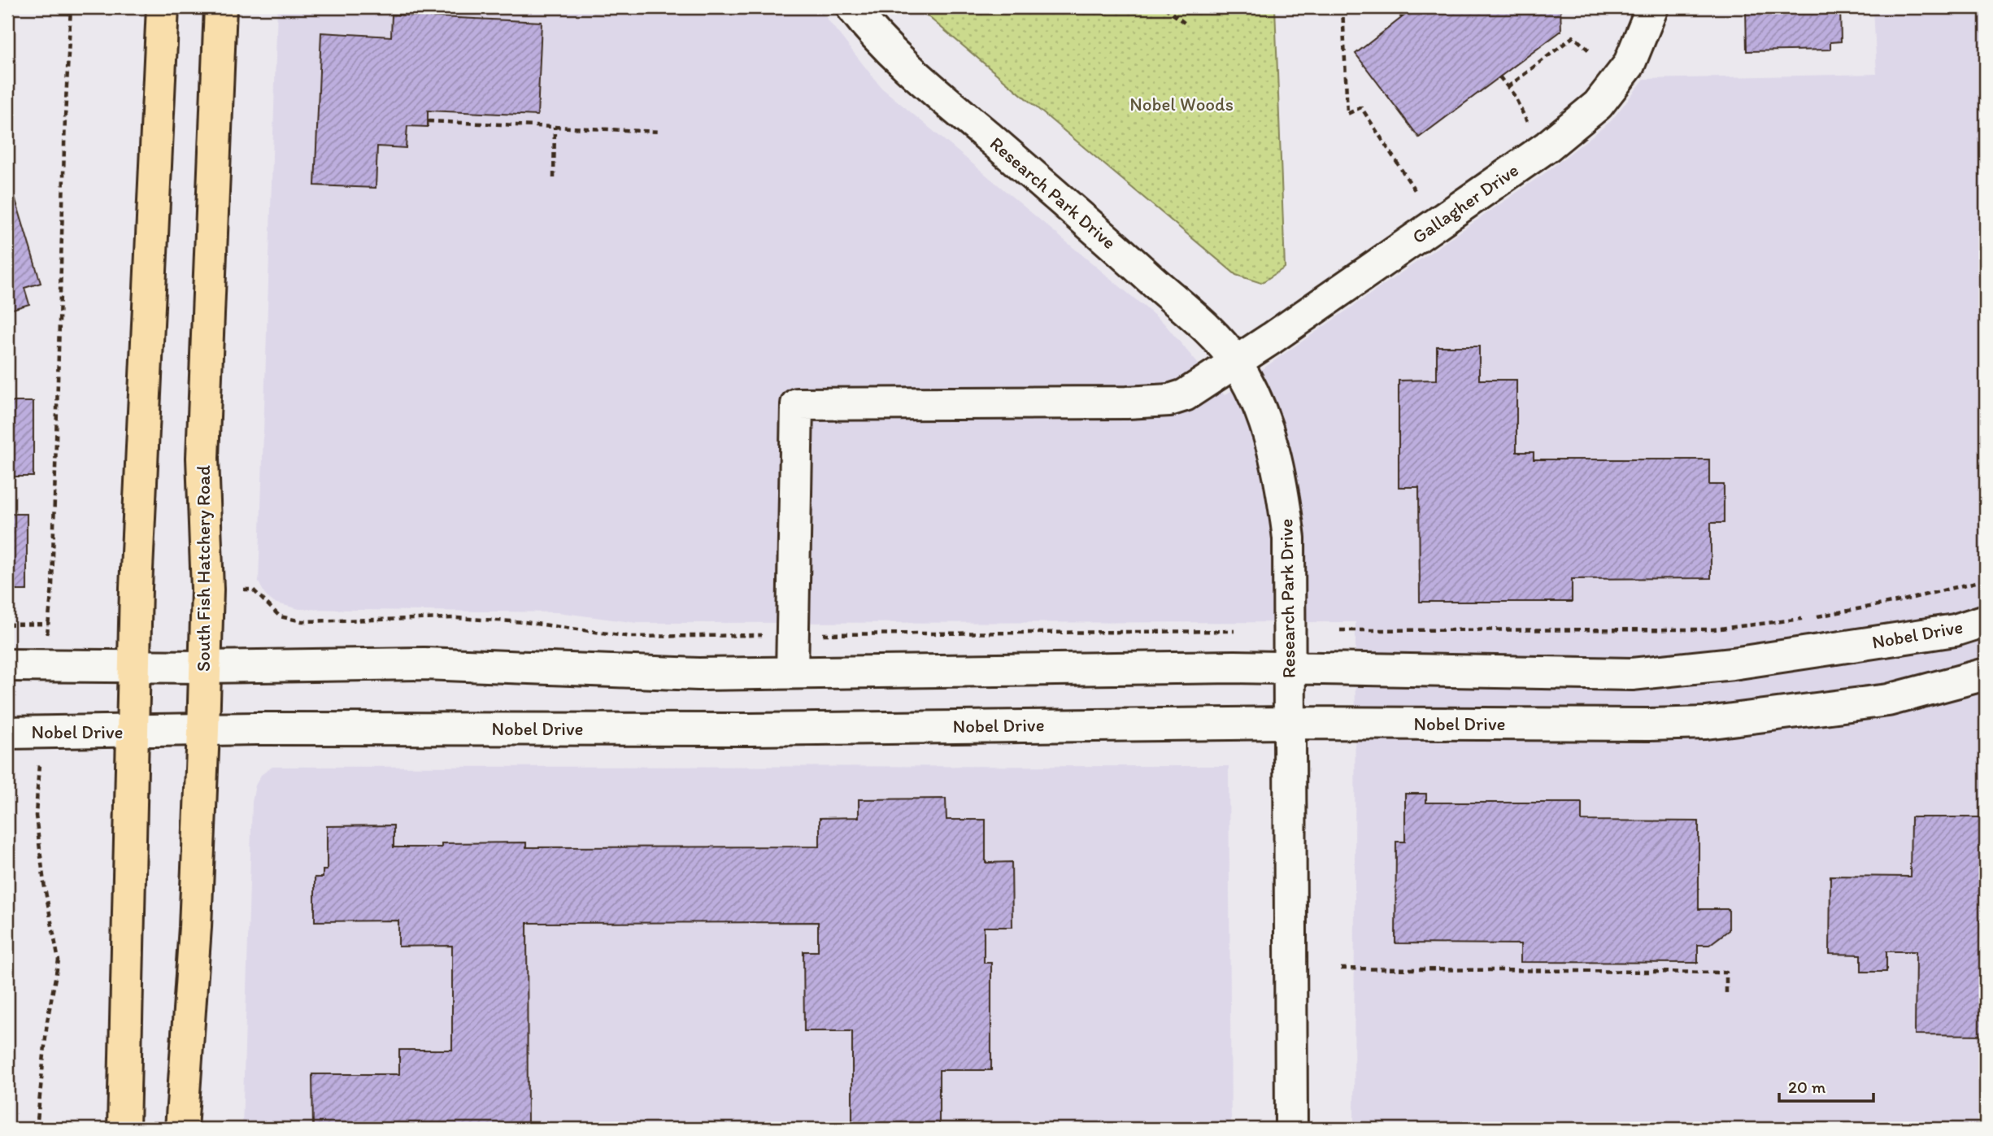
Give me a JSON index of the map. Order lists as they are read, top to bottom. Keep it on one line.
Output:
{"streets":{"main road":["South Fish Hatchery Road"],"street":["Research Park Drive","Gallagher Drive","Nobel Drive"]},"crossings":[["Research Park Drive","Gallagher Drive"],["Research Park Drive","Nobel Drive"],["South Fish Hatchery Road","Nobel Drive"]],"parks":["Nobel Woods"],"scale_bar":"20 m"}
